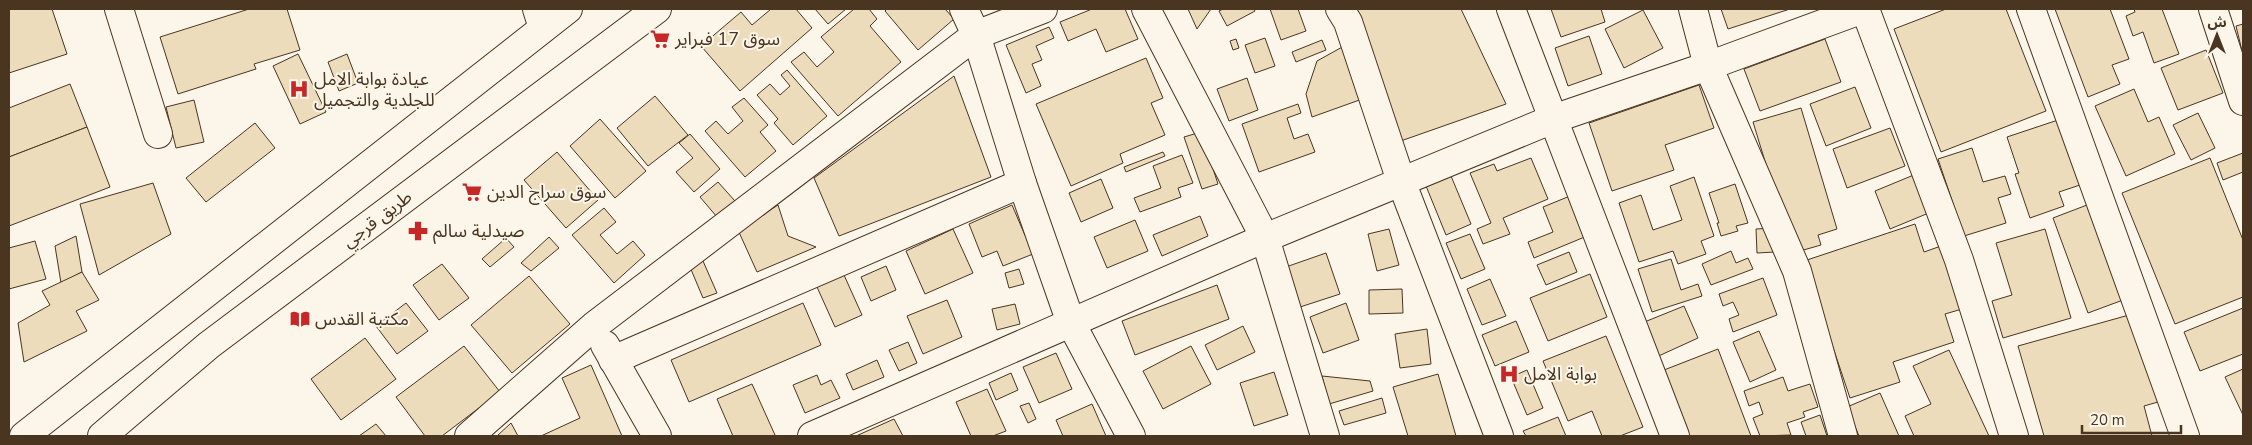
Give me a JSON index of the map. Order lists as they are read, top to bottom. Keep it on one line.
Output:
{"streets":{"main road":["طريق قرجي"]},"places":{"supermarket":["سوق 17 فبراير","سوق سراج الدين"],"hospital":["عيادة بوابة الامل للجلدية والتجميل","بوابة الامل"],"pharmacy":["صيدلية سالم"],"library":["مكتبة القدس"]},"scale_bar":"20 m","north":"top"}
